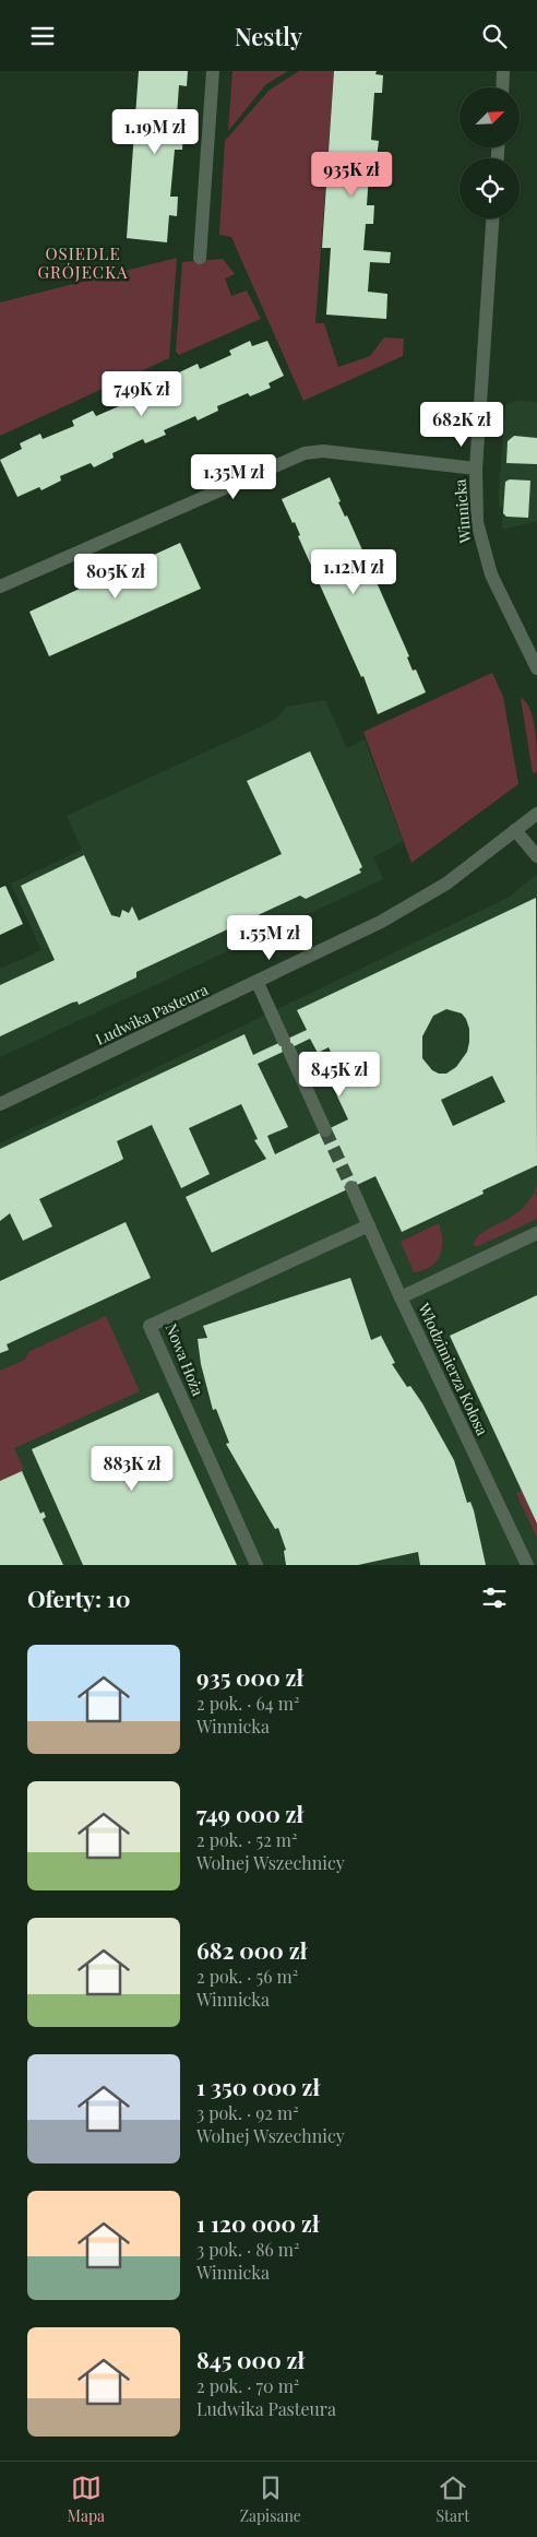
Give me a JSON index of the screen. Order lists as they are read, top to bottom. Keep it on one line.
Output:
{"streets":{"street":["Winnicka","Ludwika Pasteura","Nowa Hoża","Włodzimierza Kołosa"]},"crossings":[["Nowa Hoża","Włodzimierza Kołosa"]],"districts":["OSIEDLE GRÓJECKA"],"north":"top right","page":{"header":"Nestly","price":["1.19M zł","935K zł","749K zł","682K zł","1.35M zł","1.12M zł","805K zł","1.55M zł","845K zł","883K zł"],"heading":"Oferty: 10","list":[{"name":"935 000 zł","note":"2 pok. · 64 m² · Winnicka"},{"name":"749 000 zł","note":"2 pok. · 52 m² · Wolnej Wszechnicy"},{"name":"682 000 zł","note":"2 pok. · 56 m² · Winnicka"},{"name":"1 350 000 zł","note":"3 pok. · 92 m² · Wolnej Wszechnicy"},{"name":"1 120 000 zł","note":"3 pok. · 86 m² · Winnicka"},{"name":"845 000 zł","note":"2 pok. · 70 m² · Ludwika Pasteura"}],"tabs":["Mapa","Zapisane","Start"]}}
